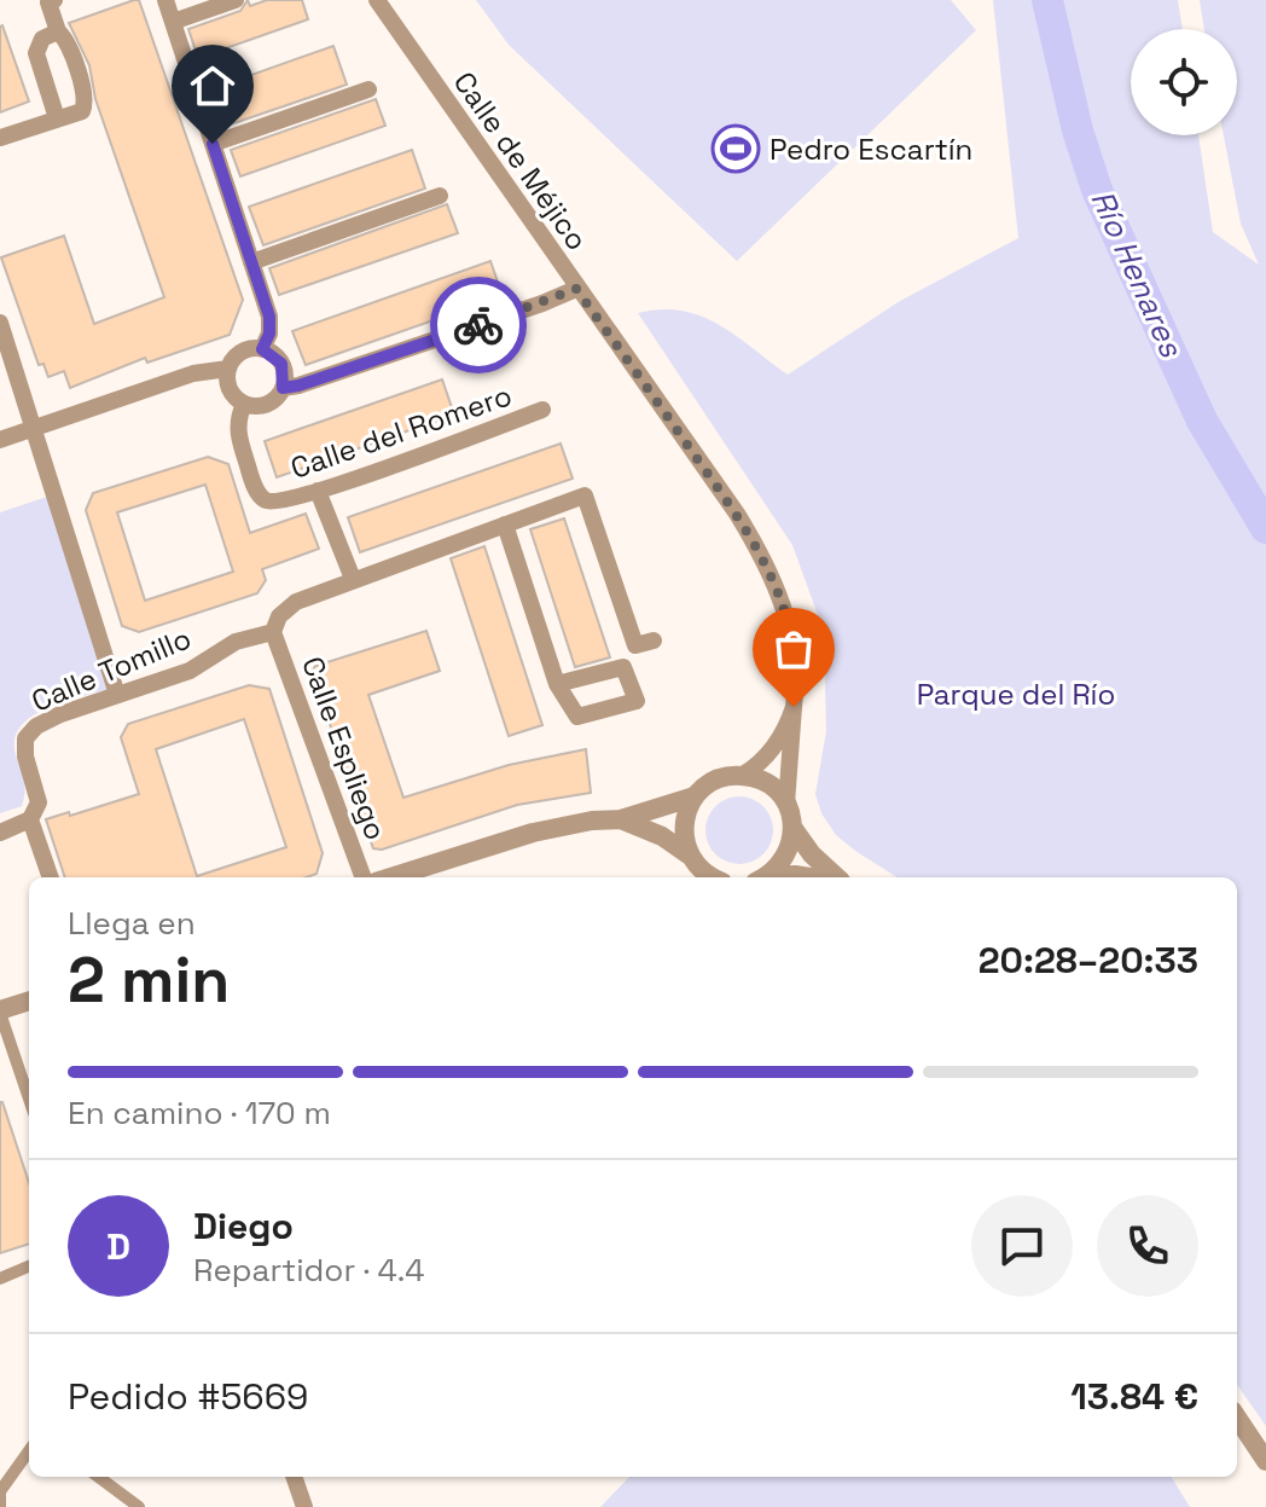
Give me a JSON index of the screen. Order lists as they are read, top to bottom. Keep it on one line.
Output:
{"streets":{"street":["Calle de Méjico","Calle del Romero","Calle Tomillo","Calle Espliego"]},"crossings":[["Calle Tomillo","Calle Espliego"]],"water":["Río Henares"],"parks":["Parque del Río"],"places":{"sports":["Pedro Escartín"]},"page":{"heading":["2 min","Llega en","20:28–20:33"],"panel":["Diego","Repartidor · 4.4","Pedido #5669","13.84 €"],"bar":"En camino · 170 m","round":"D"}}
